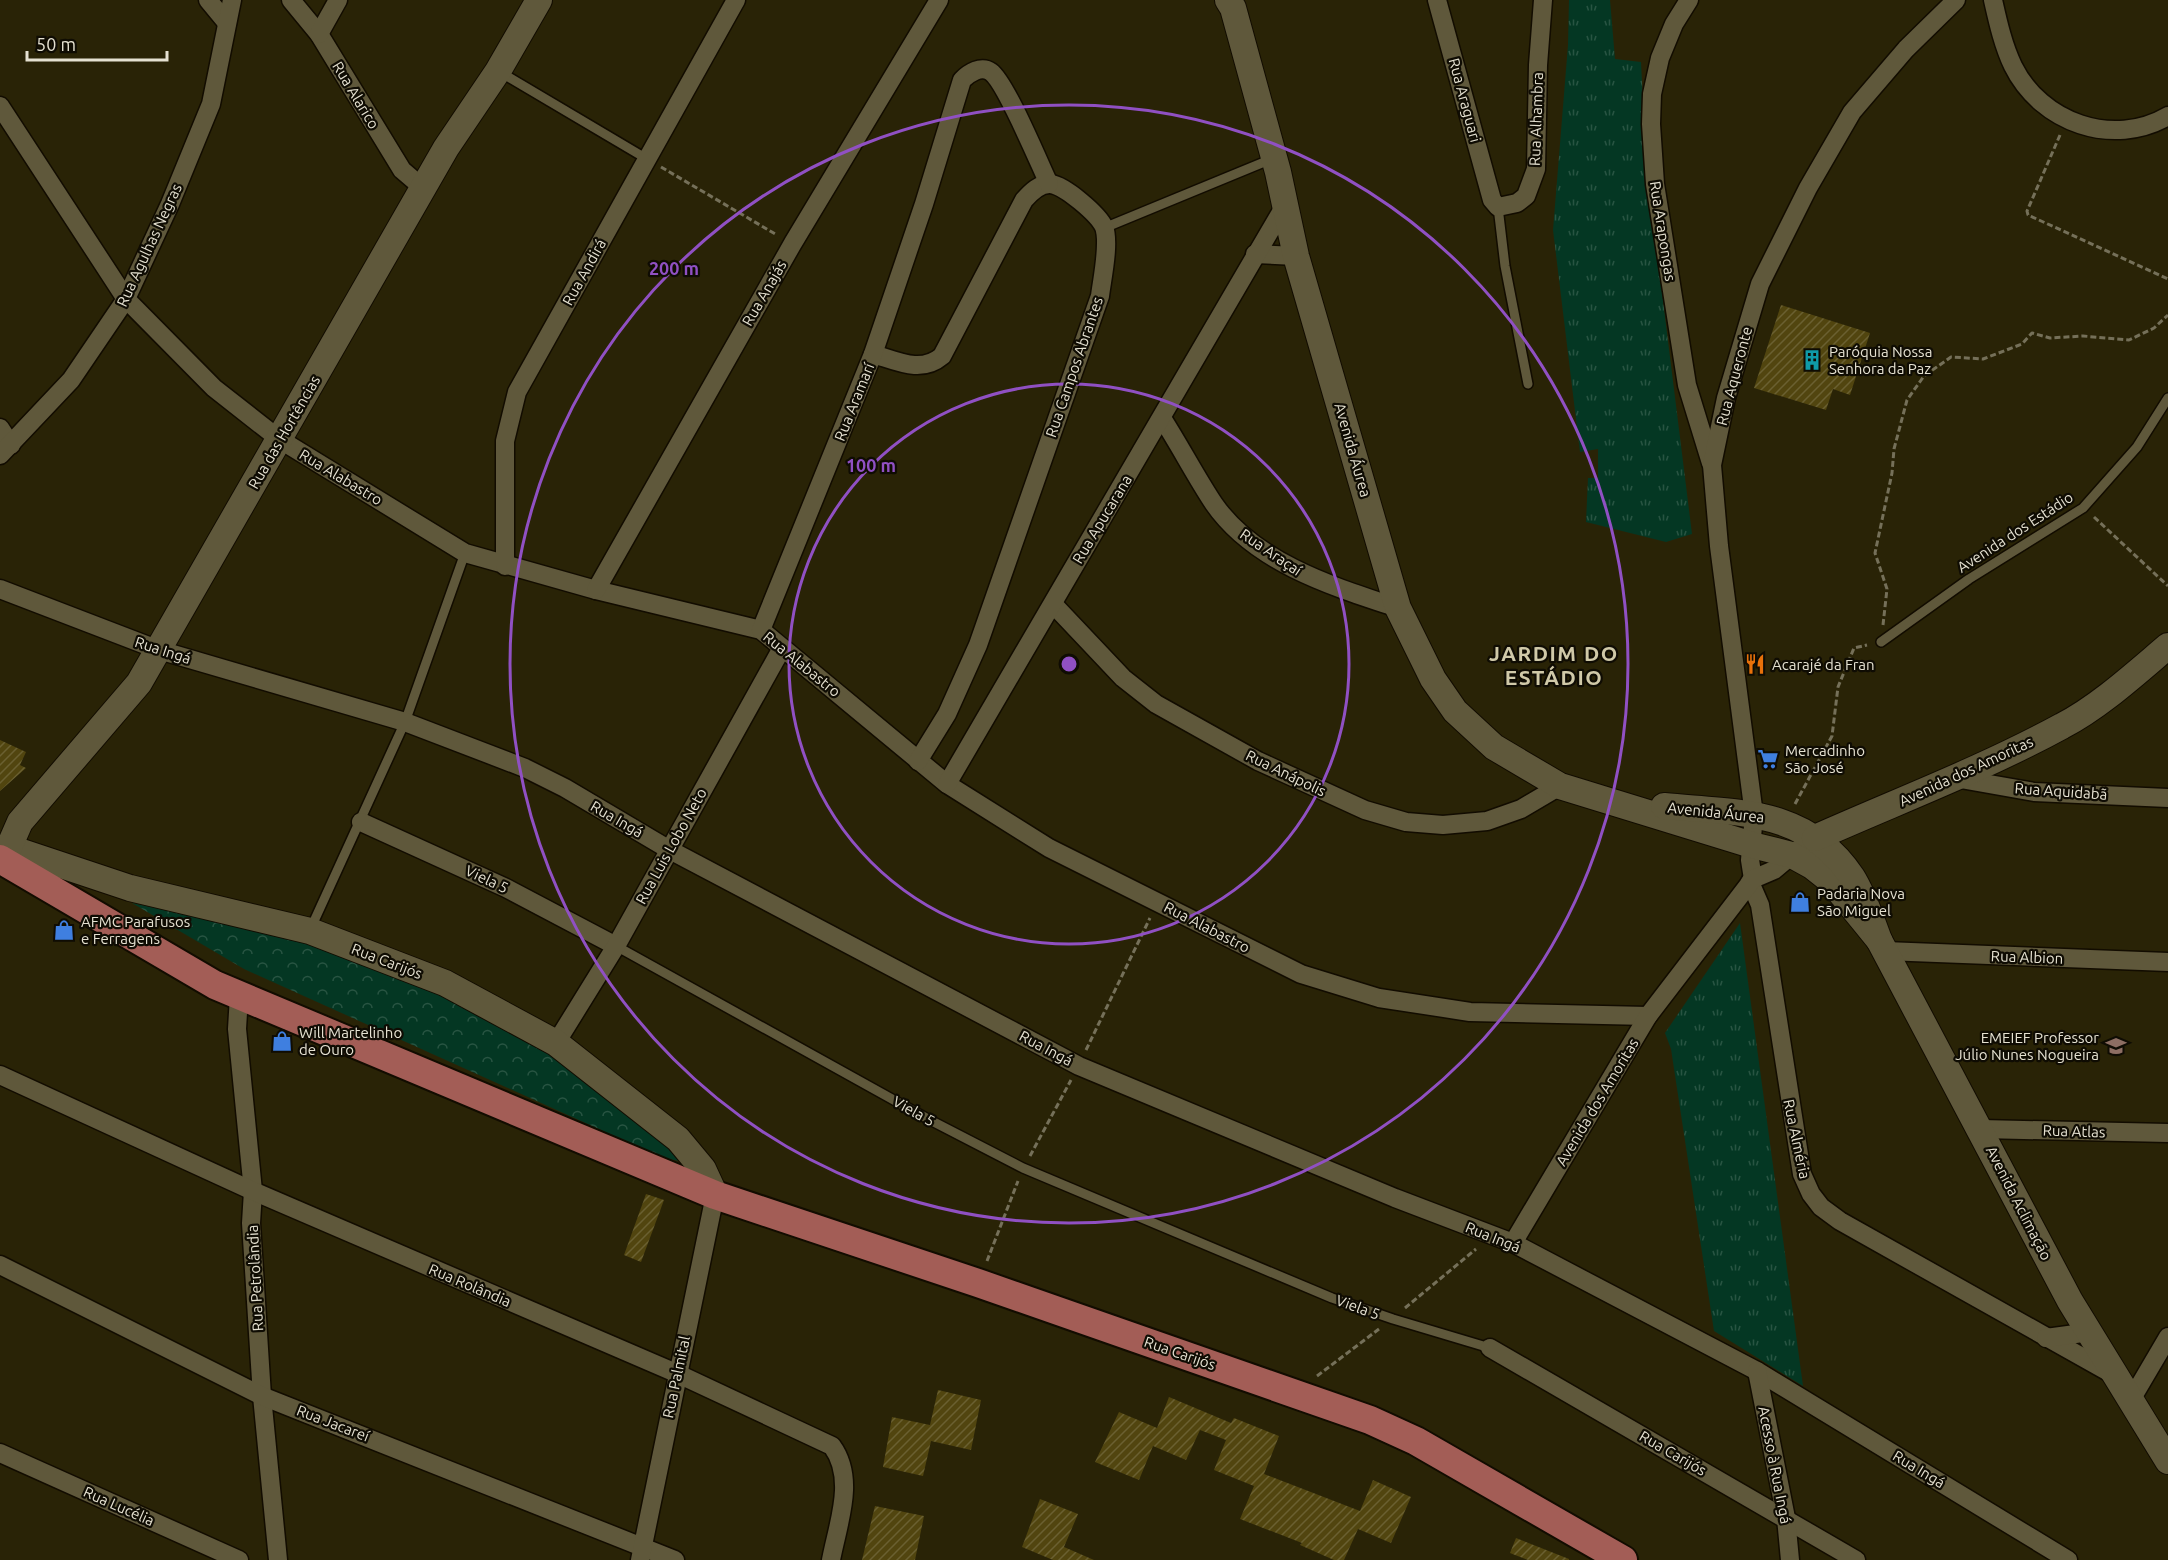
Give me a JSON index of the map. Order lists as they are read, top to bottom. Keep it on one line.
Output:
{"streets":{"main road":["Rua Carijós"],"street":["Rua Alarico","Rua Araguari","Rua Alhambra","Rua Arapongas","Rua Agulhas Negras","Rua Andirá","Rua Anajás","Rua Campos Abrantes","Rua Aqueronte","Rua Aramarí","Rua das Hortências","Avenida Áurea","Rua Alabastro","Rua Apucarana","Rua Araçaí","Rua Ingá","Avenida dos Amoritas","Rua Anápolis","Rua Aquidabã","Rua Luis Lobo Neto","Viela 5","Rua Albion","Rua Atlas","Rua Alméria","Avenida Aclimação","Rua Petrolândia","Rua Rolândia","Rua Palmital","Rua Jacareí","Acesso à Rua Ingá","Rua Lucélia"],"lane":["Avenida dos Estádio"]},"crossings":[["Rua Alarico","Rua das Hortências"],["Rua Araguari","Rua Alhambra"],["Rua Arapongas","Rua Aqueronte"],["Rua Agulhas Negras","Rua Alabastro"],["Rua Andirá","Rua Alabastro"],["Rua Anajás","Rua Alabastro"],["Rua Campos Abrantes","Rua Alabastro"],["Rua Aqueronte","Avenida Áurea"],["Rua Aramarí","Rua Alabastro"],["Rua das Hortências","Rua Alabastro"],["Rua das Hortências","Rua Ingá"],["Rua das Hortências","Rua Carijós"],["Avenida Áurea","Rua Apucarana"],["Avenida Áurea","Rua Araçaí"],["Avenida Áurea","Avenida dos Amoritas"],["Avenida Áurea","Rua Anápolis"],["Avenida Áurea","Avenida Aclimação"],["Rua Alabastro","Rua Apucarana"],["Rua Alabastro","Avenida dos Amoritas"],["Rua Alabastro","Rua Luis Lobo Neto"],["Rua Apucarana","Rua Araçaí"],["Rua Apucarana","Rua Anápolis"],["Rua Ingá","Avenida dos Amoritas"],["Rua Ingá","Rua Luis Lobo Neto"],["Rua Ingá","Acesso à Rua Ingá"],["Avenida dos Amoritas","Rua Aquidabã"],["Avenida dos Amoritas","Rua Alméria"],["Avenida dos Amoritas","Avenida Aclimação"],["Rua Luis Lobo Neto","Viela 5"],["Rua Luis Lobo Neto","Rua Carijós"],["Viela 5","Rua Carijós"],["Rua Albion","Avenida Aclimação"],["Rua Carijós","Rua Petrolândia"],["Rua Carijós","Rua Palmital"],["Rua Carijós","Acesso à Rua Ingá"],["Rua Atlas","Avenida Aclimação"],["Rua Alméria","Avenida Aclimação"],["Rua Petrolândia","Rua Rolândia"],["Rua Petrolândia","Rua Jacareí"],["Rua Rolândia","Rua Palmital"],["Rua Palmital","Rua Jacareí"]],"districts":["JARDIM DO ESTÁDIO"],"places":{"building":["Paróquia Nossa Senhora da Paz"],"restaurant":["Acarajé da Fran"],"supermarket":["Mercadinho São José"],"shop":["Padaria Nova São Miguel","AFMC Parafusos e Ferragens","Will Martelinho de Ouro"],"school or university":["EMEIEF Professor Júlio Nunes Nogueira"]},"scale_bar":"50 m","rings":["200 m","100 m"]}
